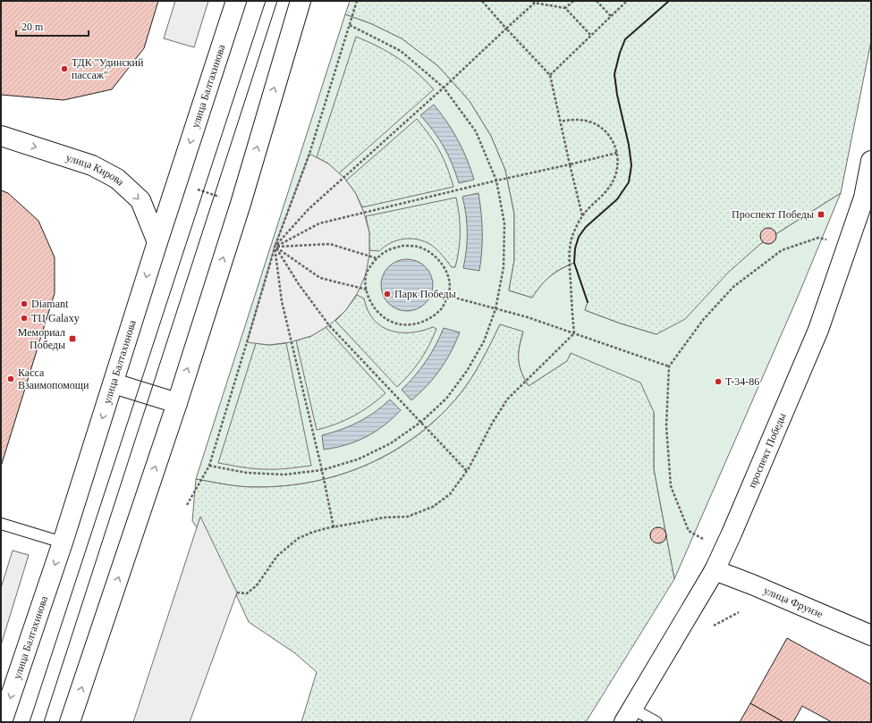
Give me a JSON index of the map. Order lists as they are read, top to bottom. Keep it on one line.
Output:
{"streets":{"main road":["улица Балтахинова","улица Кирова","проспект Победы","улица Фрунзе"]},"crossings":[["улица Балтахинова","улица Кирова"],["проспект Победы","улица Фрунзе"]],"one_way":["улица Кирова"],"places":{"other":["ТДК \"Удинский пассаж\"","Парк Победы","Diamant","ТЦ Galaxy","Касса Взаимопомощи","T-34-86"],"transit":["Проспект Победы","Мемориал Победы"]},"scale_bar":"20 m"}
